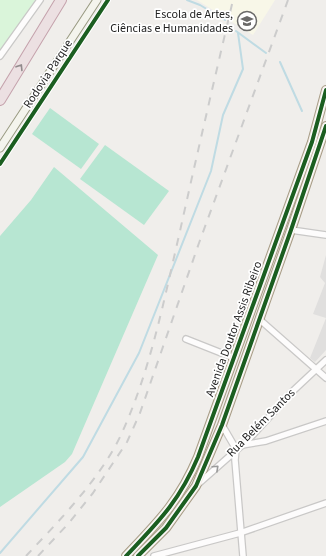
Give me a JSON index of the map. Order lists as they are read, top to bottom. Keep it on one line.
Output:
{"streets":{"main road":["Avenida Doutor Assis Ribeiro"],"street":["Rodovia Parque","Rua Belém Santos"]},"crossings":[["Avenida Doutor Assis Ribeiro","Rua Belém Santos"]],"places":{"school or university":["Escola de Artes, Ciências e Humanidades"]}}
